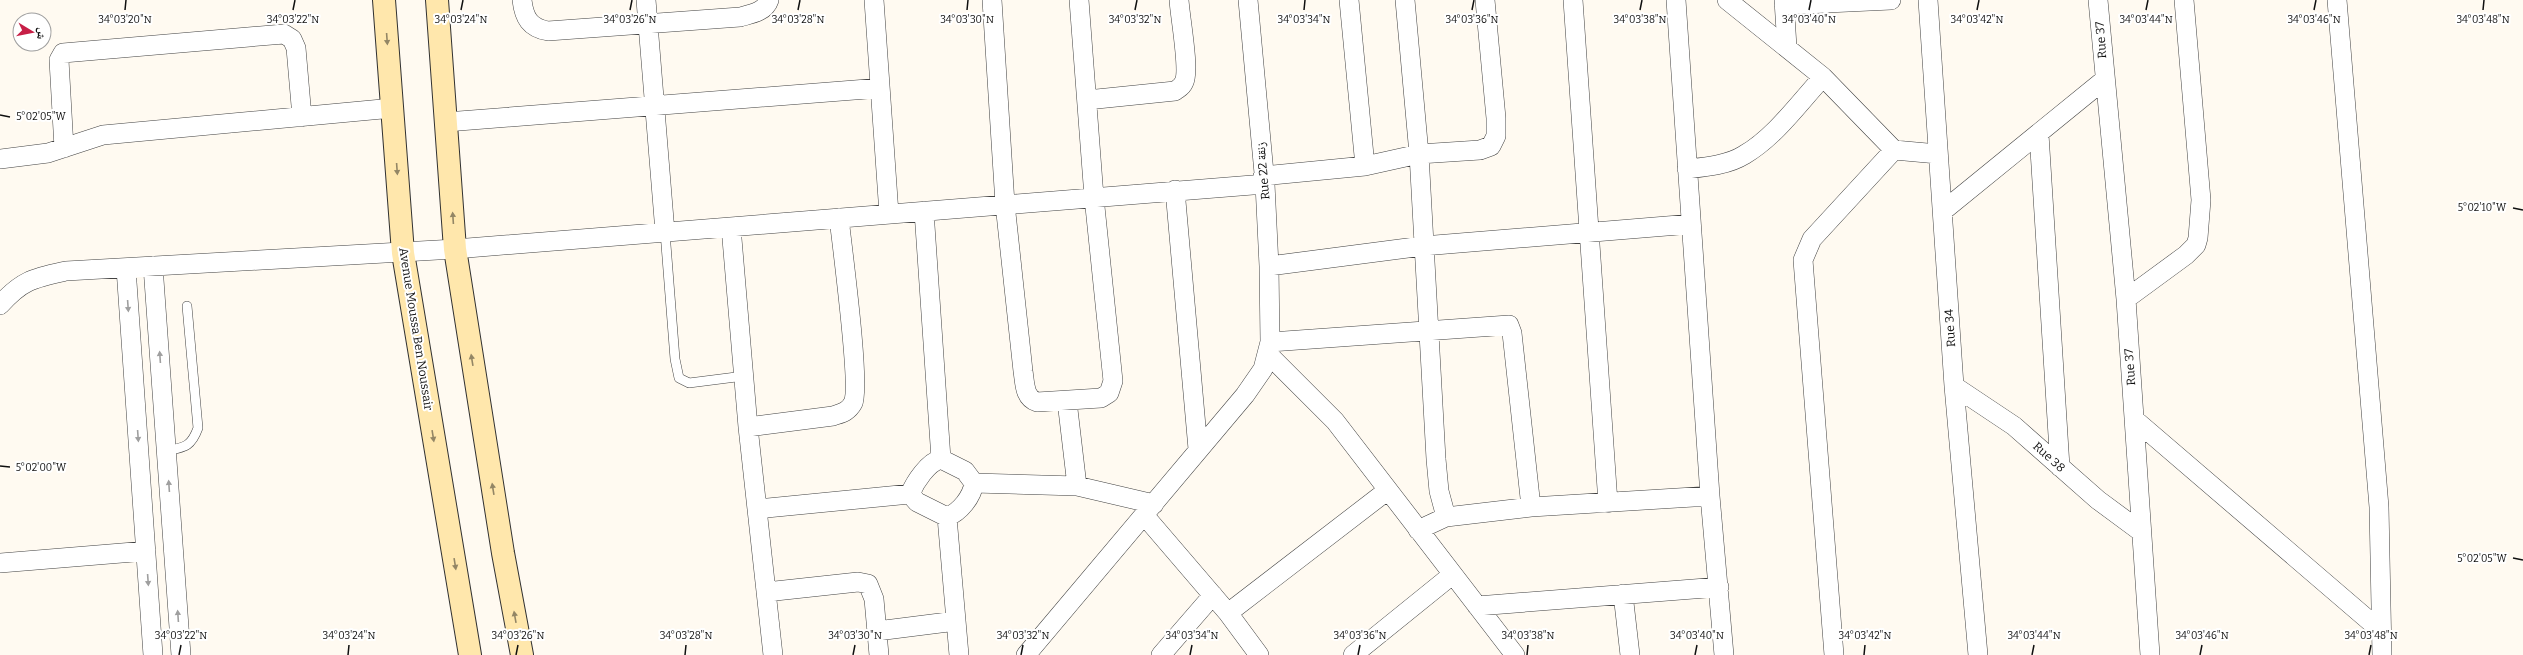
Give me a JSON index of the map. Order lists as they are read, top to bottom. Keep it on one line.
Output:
{"streets":{"street":["Rue 37","Rue 22 زنقة","Rue 34","Avenue Moussa Ben Noussair","Rue 38"]},"crossings":[["Rue 37","Rue 38"],["Rue 34","Rue 38"]],"north":"right","coordinates":["34°03'20\"N","34°03'22\"N","34°03'24\"N","34°03'26\"N","34°03'28\"N","34°03'30\"N","34°03'32\"N","34°03'34\"N","34°03'36\"N","34°03'38\"N","34°03'40\"N","34°03'42\"N","34°03'44\"N","34°03'46\"N","34°03'48\"N","5°02'05\"W","5°02'10\"W","5°02'00\"W"]}
